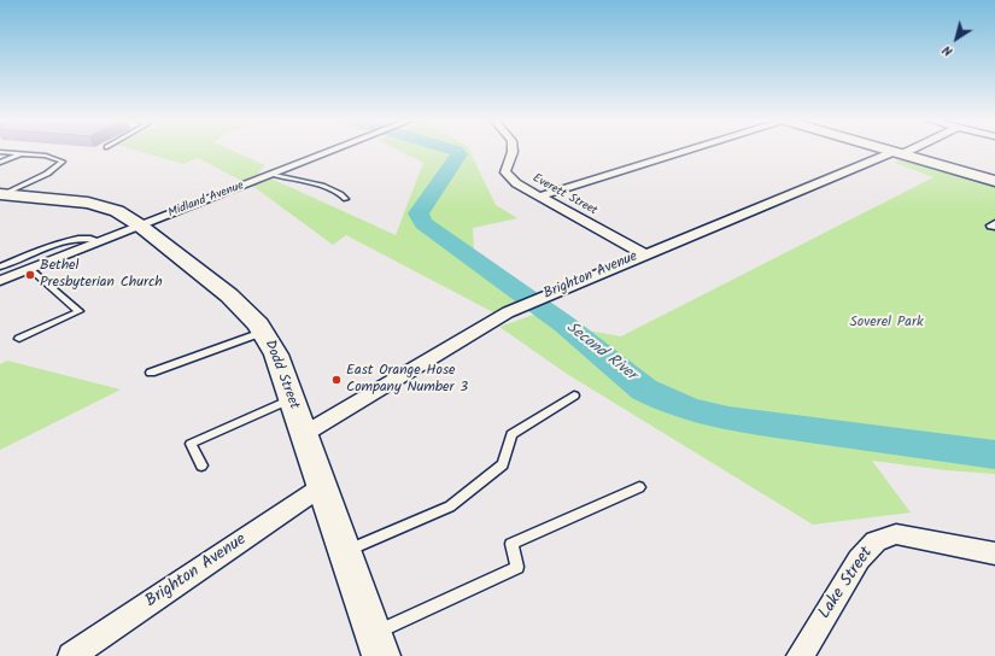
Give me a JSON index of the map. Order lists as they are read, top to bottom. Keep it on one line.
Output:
{"streets":{"street":["Everett Street","Midland Avenue","Brighton Avenue","Dodd Street","Lake Street"]},"crossings":[["Everett Street","Brighton Avenue"],["Midland Avenue","Dodd Street"],["Brighton Avenue","Dodd Street"]],"water":["Second River"],"parks":["Soverel Park"],"places":["Bethel Presbyterian Church","East Orange Hose Company Number 3"],"north":"bottom left"}
